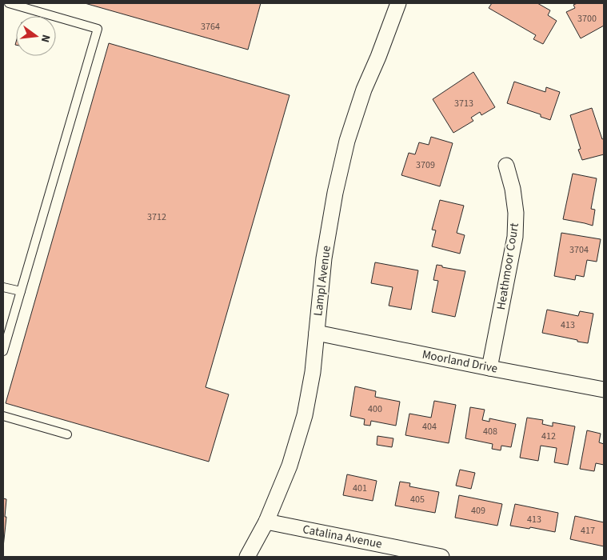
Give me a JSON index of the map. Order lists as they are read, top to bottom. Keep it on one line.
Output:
{"streets":{"street":["Heathmoor Court","Lampl Avenue","Moorland Drive","Catalina Avenue"]},"crossings":[["Heathmoor Court","Moorland Drive"],["Lampl Avenue","Moorland Drive"],["Lampl Avenue","Catalina Avenue"]],"house_numbers":["3700","3764","3713","3709","3712","3704","413","400","404","408","412","401","405","409","413","417"],"north":"right"}
